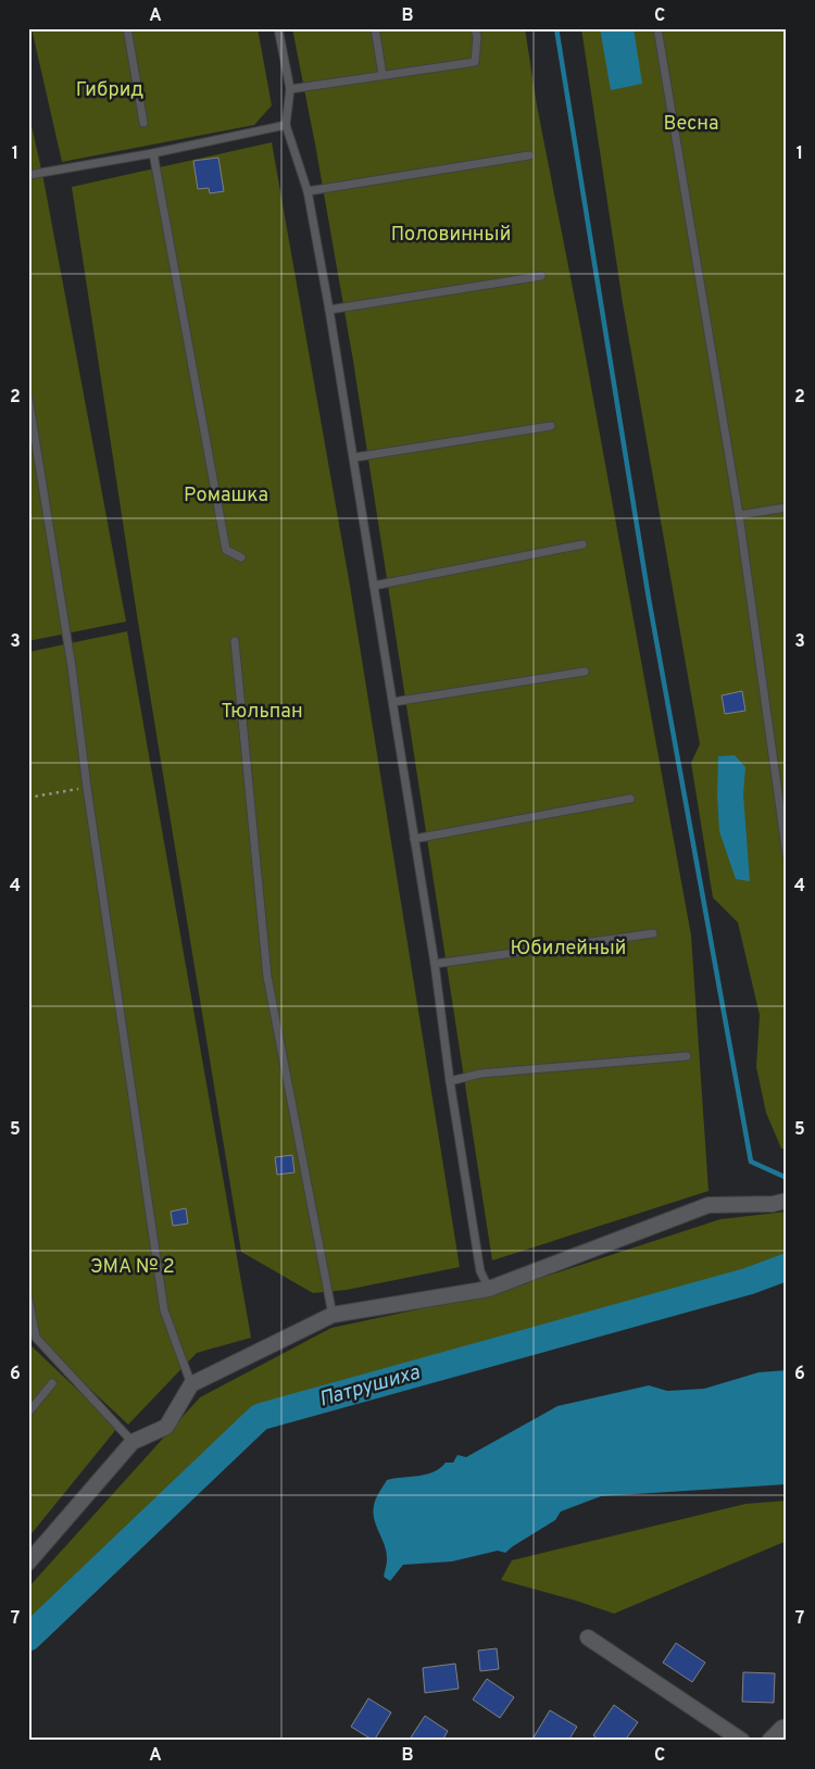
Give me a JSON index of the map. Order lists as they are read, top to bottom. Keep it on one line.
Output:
{"water":["Патрушиха"],"parks":["Гибрид","Весна","Половинный","Ромашка","Тюльпан","Юбилейный","ЭМА № 2"],"grid":{"columns":["A","B","C"],"rows":["1","2","3","4","5","6","7"]}}
